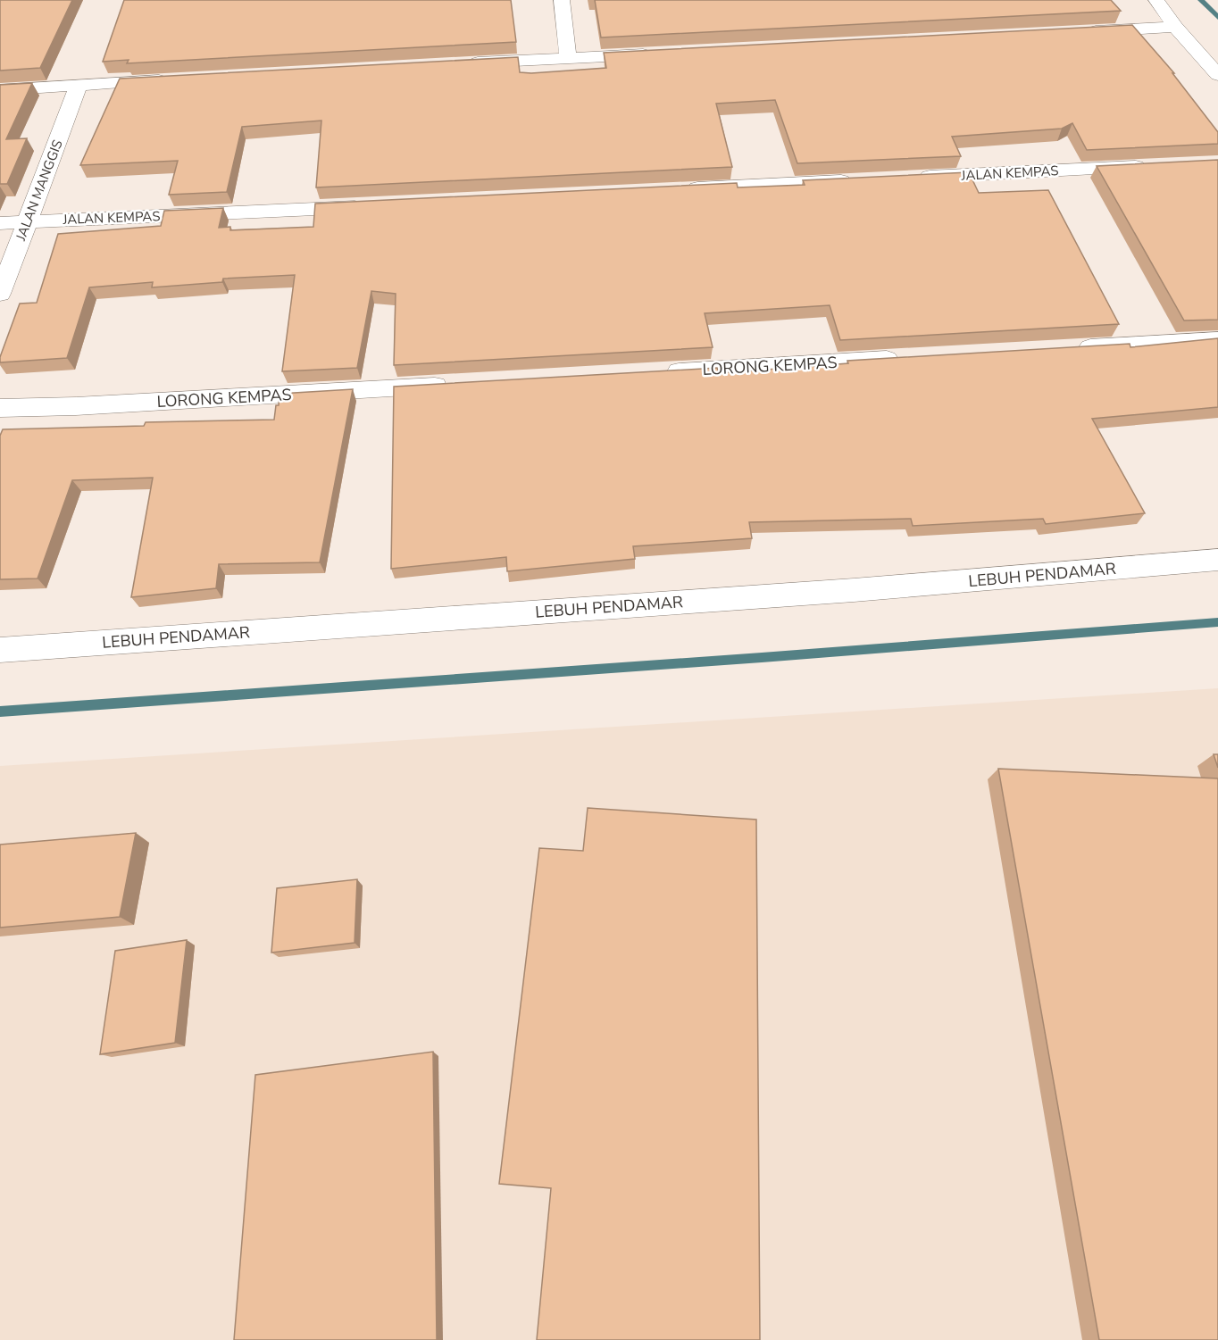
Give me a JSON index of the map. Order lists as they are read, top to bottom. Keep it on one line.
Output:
{"streets":{"street":["JALAN KEMPAS","JALAN MANGGIS","LORONG KEMPAS","LEBUH PENDAMAR"]},"crossings":[["JALAN KEMPAS","JALAN MANGGIS"]]}
